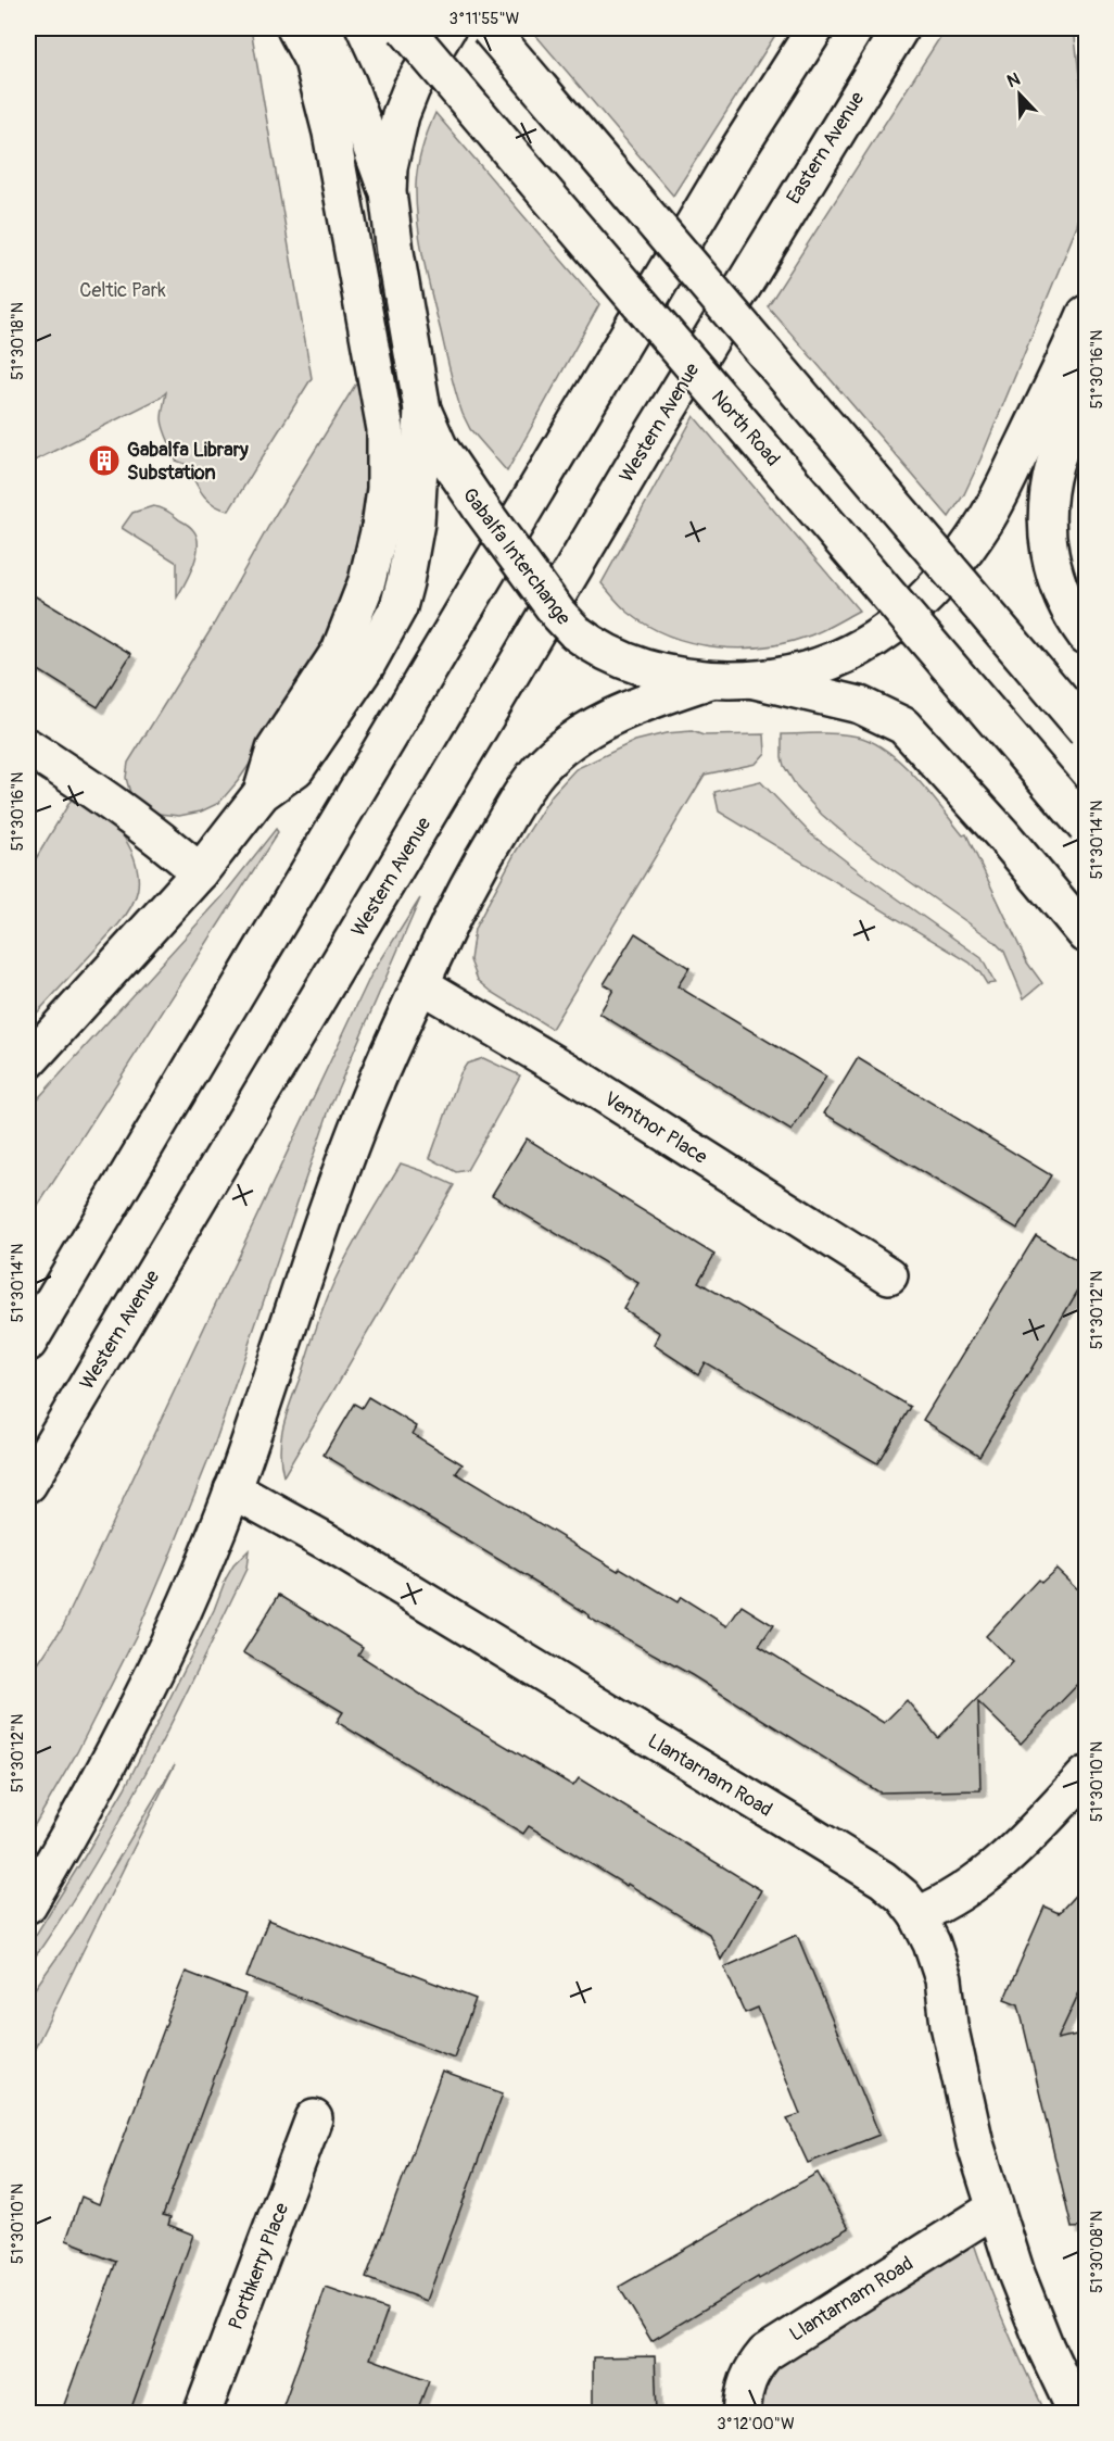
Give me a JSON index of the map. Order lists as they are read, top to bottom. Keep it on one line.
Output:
{"streets":{"main road":["Eastern Avenue","Western Avenue","North Road","Gabalfa Interchange","Ventnor Place","Llantarnam Road","Porthkerry Place"]},"crossings":[["Eastern Avenue","Western Avenue"]],"parks":["Celtic Park"],"places":{"building":["Gabalfa Library Substation"]},"north":"top left","coordinates":["3°11'55\"W","51°30'18\"N","51°30'16\"N","51°30'14\"N","51°30'12\"N","51°30'10\"N","51°30'08\"N","3°12'00\"W"]}
